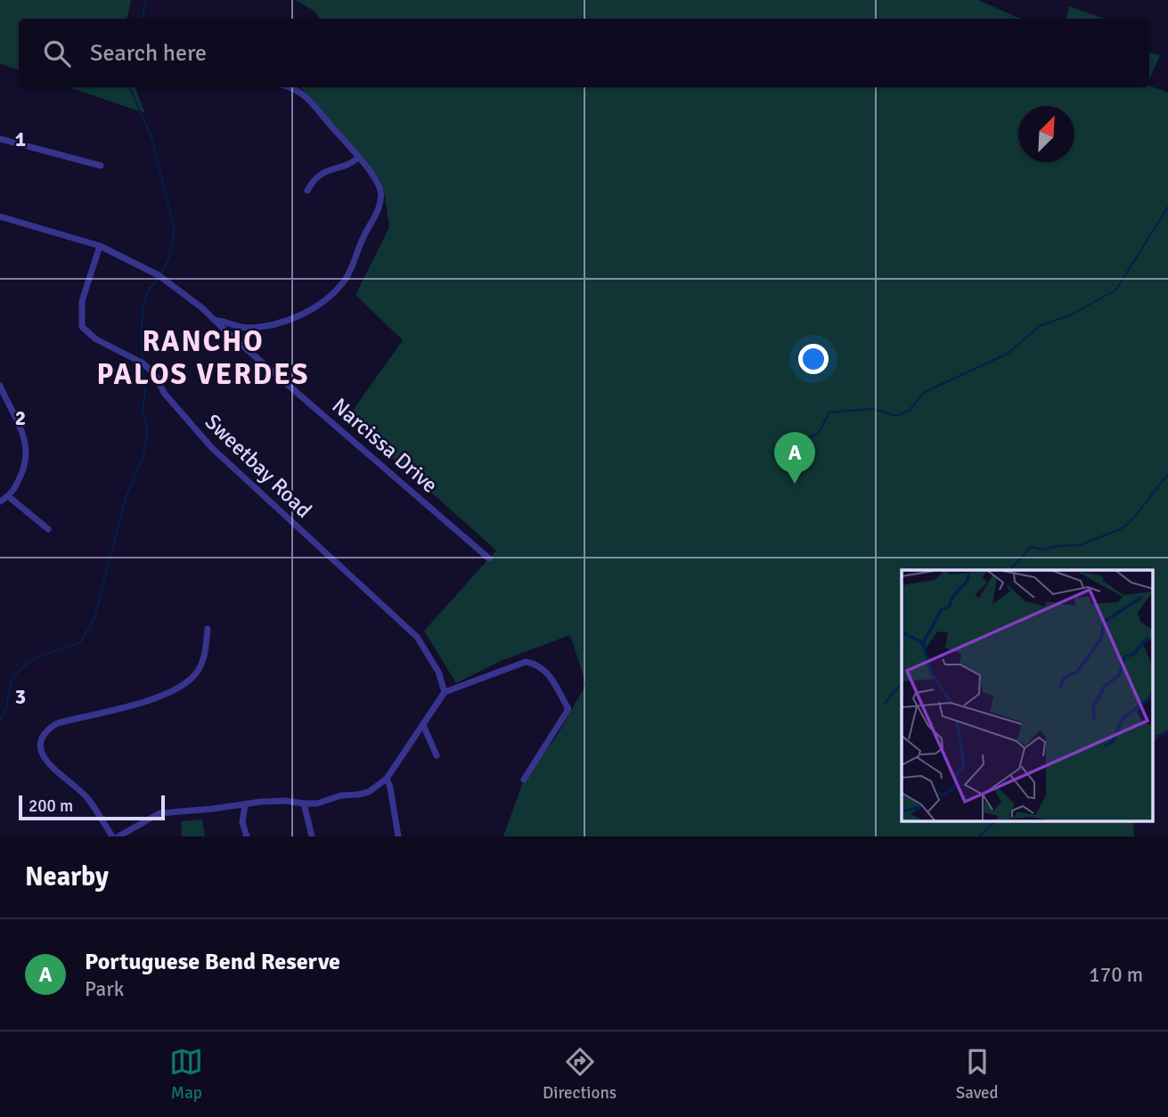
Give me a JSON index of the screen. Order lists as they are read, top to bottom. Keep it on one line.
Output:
{"streets":{"street":["Narcissa Drive","Sweetbay Road"]},"crossings":[["Narcissa Drive","Sweetbay Road"]],"districts":["RANCHO PALOS VERDES"],"scale_bar":"200 m","north":"top right","page":{"search":"Search here","pins":"A","scale":"200 m","heading":"Nearby","list":[{"mark":"A","name":"Portuguese Bend Reserve","note":"Park","value":"170 m"}],"nav":["Map","Directions","Saved"]},"grid":{"rows":["1","2","3"]}}
